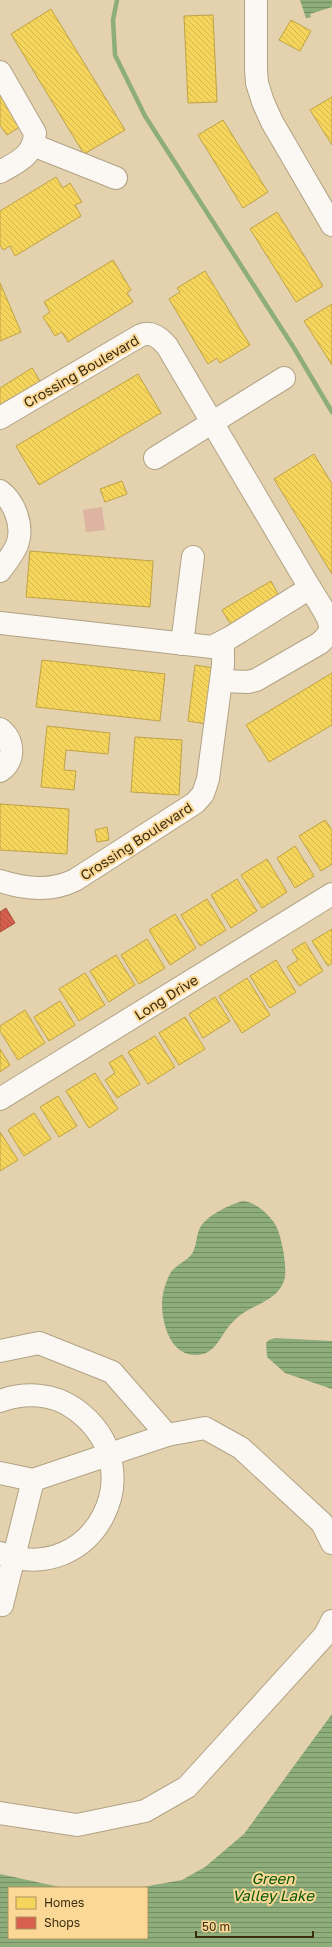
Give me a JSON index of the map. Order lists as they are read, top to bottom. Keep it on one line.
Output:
{"streets":{"street":["Crossing Boulevard","Long Drive"]},"water":["Green Valley Lake"],"legend":["Homes","Shops"],"scale_bar":"50 m"}
